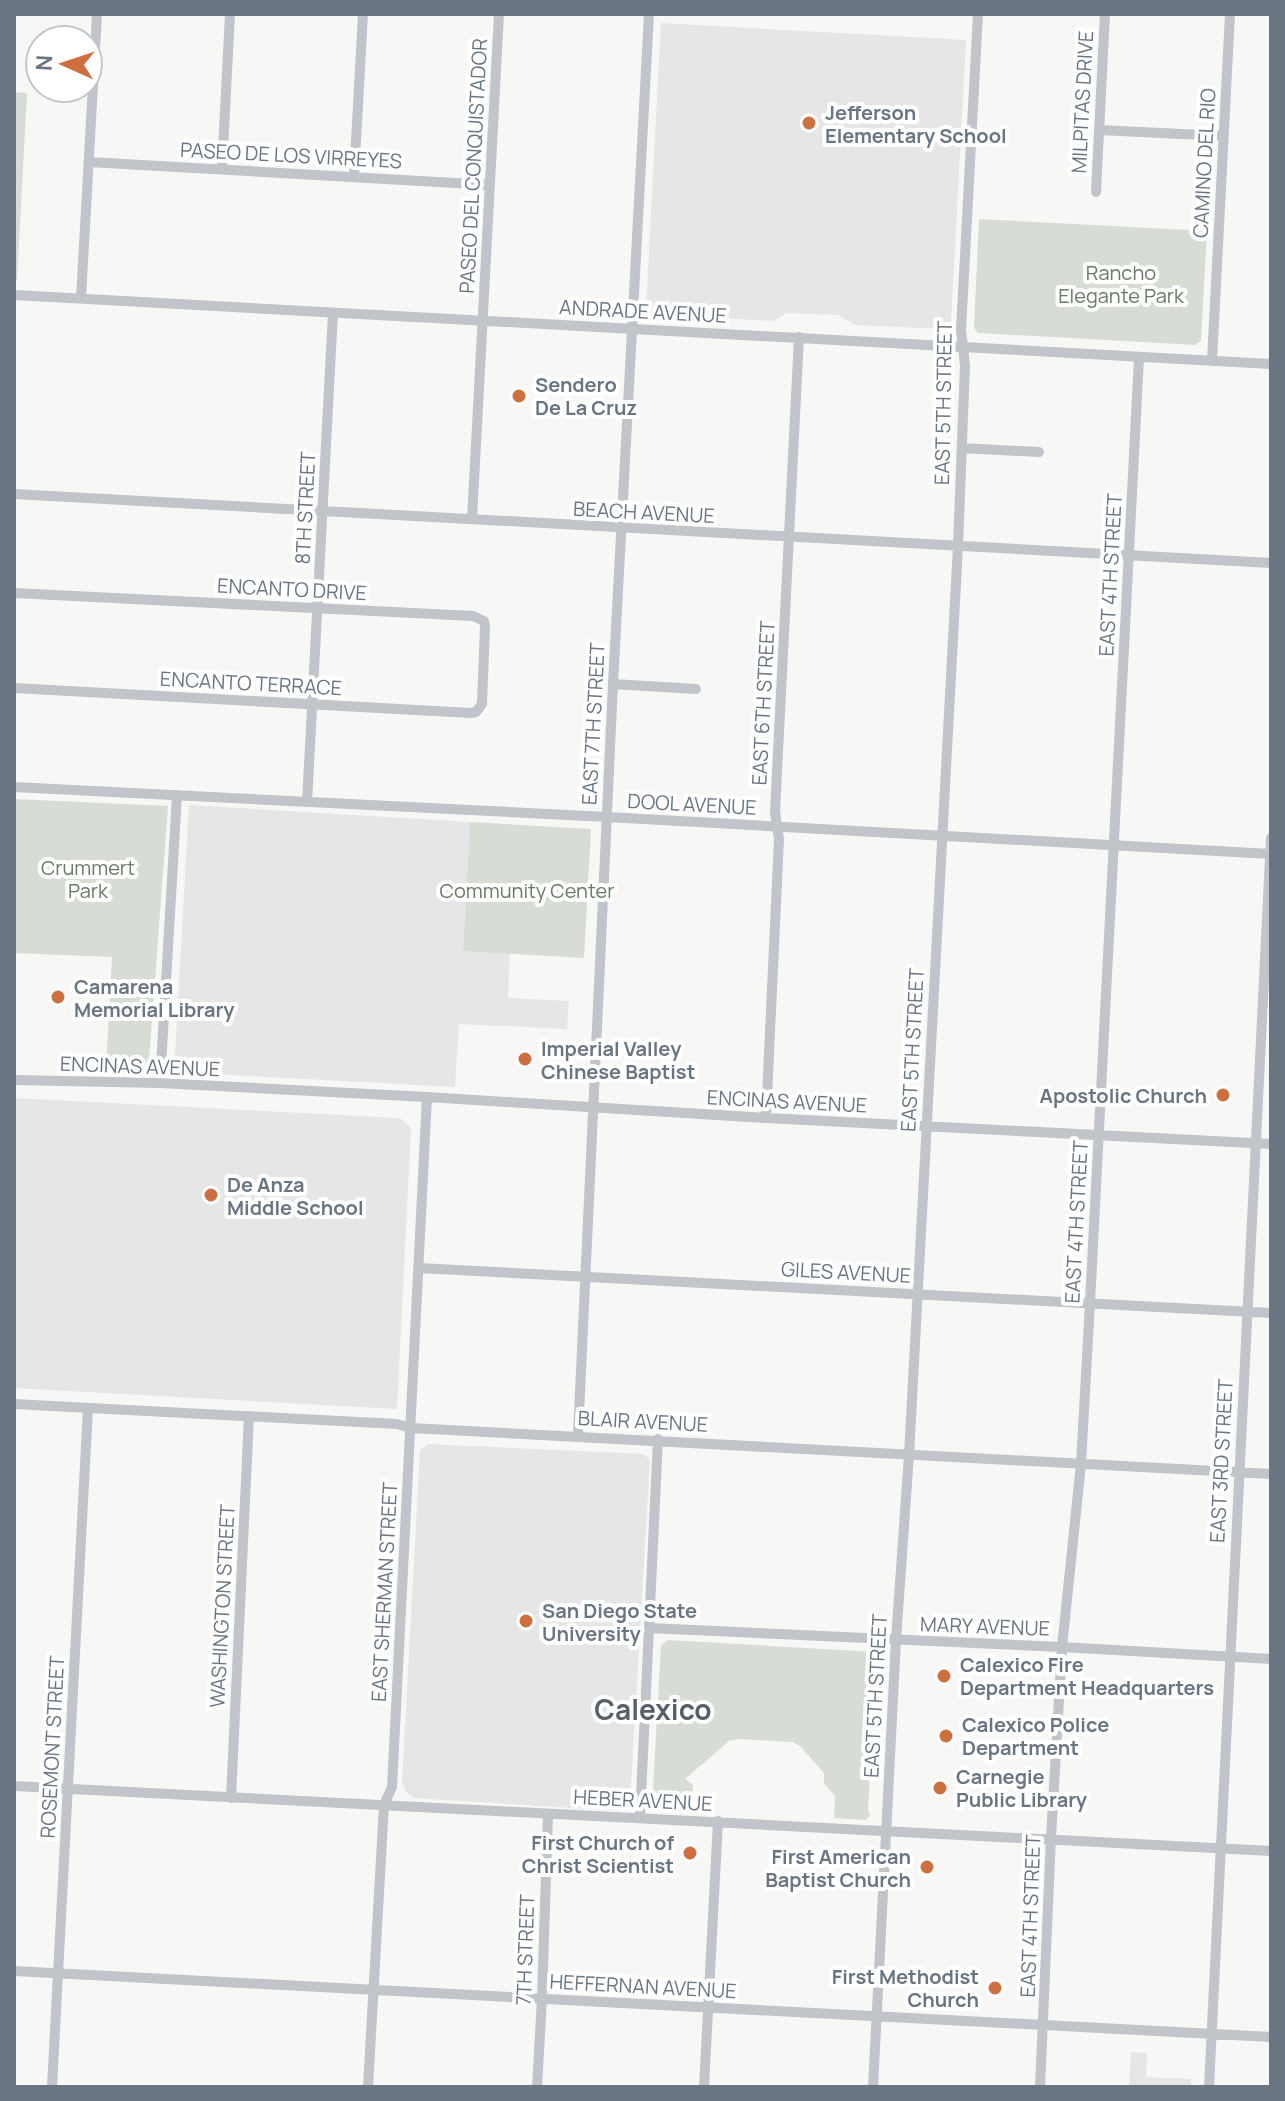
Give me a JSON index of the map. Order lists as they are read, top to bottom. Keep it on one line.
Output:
{"streets":{"street":["MILPITAS DRIVE","PASEO DE LOS VIRREYES","CAMINO DEL RIO","PASEO DEL CONQUISTADOR","ANDRADE AVENUE","EAST 5TH STREET","8TH STREET","BEACH AVENUE","EAST 4TH STREET","ENCANTO DRIVE","ENCANTO TERRACE","EAST 6TH STREET","EAST 7TH STREET","DOOL AVENUE","ENCINAS AVENUE","GILES AVENUE","BLAIR AVENUE","EAST 3RD STREET","EAST SHERMAN STREET","WASHINGTON STREET","MARY AVENUE","ROSEMONT STREET","HEBER AVENUE","7TH STREET","HEFFERNAN AVENUE"]},"crossings":[["PASEO DE LOS VIRREYES","PASEO DEL CONQUISTADOR"],["CAMINO DEL RIO","ANDRADE AVENUE"],["PASEO DEL CONQUISTADOR","ANDRADE AVENUE"],["ANDRADE AVENUE","EAST 5TH STREET"],["ANDRADE AVENUE","8TH STREET"],["ANDRADE AVENUE","EAST 4TH STREET"],["ANDRADE AVENUE","EAST 6TH STREET"],["ANDRADE AVENUE","EAST 7TH STREET"],["EAST 5TH STREET","BEACH AVENUE"],["EAST 5TH STREET","DOOL AVENUE"],["EAST 5TH STREET","ENCINAS AVENUE"],["EAST 5TH STREET","GILES AVENUE"],["EAST 5TH STREET","BLAIR AVENUE"],["EAST 5TH STREET","MARY AVENUE"],["EAST 5TH STREET","HEBER AVENUE"],["EAST 5TH STREET","HEFFERNAN AVENUE"],["8TH STREET","BEACH AVENUE"],["8TH STREET","ENCANTO DRIVE"],["8TH STREET","ENCANTO TERRACE"],["8TH STREET","DOOL AVENUE"],["BEACH AVENUE","EAST 4TH STREET"],["BEACH AVENUE","EAST 6TH STREET"],["BEACH AVENUE","EAST 7TH STREET"],["EAST 4TH STREET","DOOL AVENUE"],["EAST 4TH STREET","ENCINAS AVENUE"],["EAST 4TH STREET","GILES AVENUE"],["EAST 4TH STREET","BLAIR AVENUE"],["EAST 4TH STREET","MARY AVENUE"],["EAST 4TH STREET","HEBER AVENUE"],["EAST 4TH STREET","HEFFERNAN AVENUE"],["ENCANTO DRIVE","ENCANTO TERRACE"],["EAST 6TH STREET","DOOL AVENUE"],["EAST 6TH STREET","ENCINAS AVENUE"],["EAST 7TH STREET","DOOL AVENUE"],["EAST 7TH STREET","ENCINAS AVENUE"],["EAST 7TH STREET","GILES AVENUE"],["EAST 7TH STREET","BLAIR AVENUE"],["DOOL AVENUE","EAST 3RD STREET"],["ENCINAS AVENUE","EAST 3RD STREET"],["ENCINAS AVENUE","EAST SHERMAN STREET"],["GILES AVENUE","EAST 3RD STREET"],["GILES AVENUE","EAST SHERMAN STREET"],["BLAIR AVENUE","EAST 3RD STREET"],["BLAIR AVENUE","EAST SHERMAN STREET"],["BLAIR AVENUE","WASHINGTON STREET"],["BLAIR AVENUE","ROSEMONT STREET"],["EAST 3RD STREET","MARY AVENUE"],["EAST 3RD STREET","HEBER AVENUE"],["EAST 3RD STREET","HEFFERNAN AVENUE"],["EAST SHERMAN STREET","HEBER AVENUE"],["EAST SHERMAN STREET","HEFFERNAN AVENUE"],["WASHINGTON STREET","HEBER AVENUE"],["ROSEMONT STREET","HEBER AVENUE"],["ROSEMONT STREET","HEFFERNAN AVENUE"],["HEBER AVENUE","7TH STREET"],["7TH STREET","HEFFERNAN AVENUE"]],"districts":["Calexico"],"parks":["Rancho Elegante Park","Crummert Park","Community Center"],"places":["Jefferson Elementary School","Sendero De La Cruz","Camarena Memorial Library","Imperial Valley Chinese Baptist","Apostolic Church","De Anza Middle School","San Diego State University","Calexico Fire Department Headquarters","Calexico Police Department","Carnegie Public Library","First Church of Christ Scientist","First American Baptist Church","First Methodist Church"],"north":"left"}
